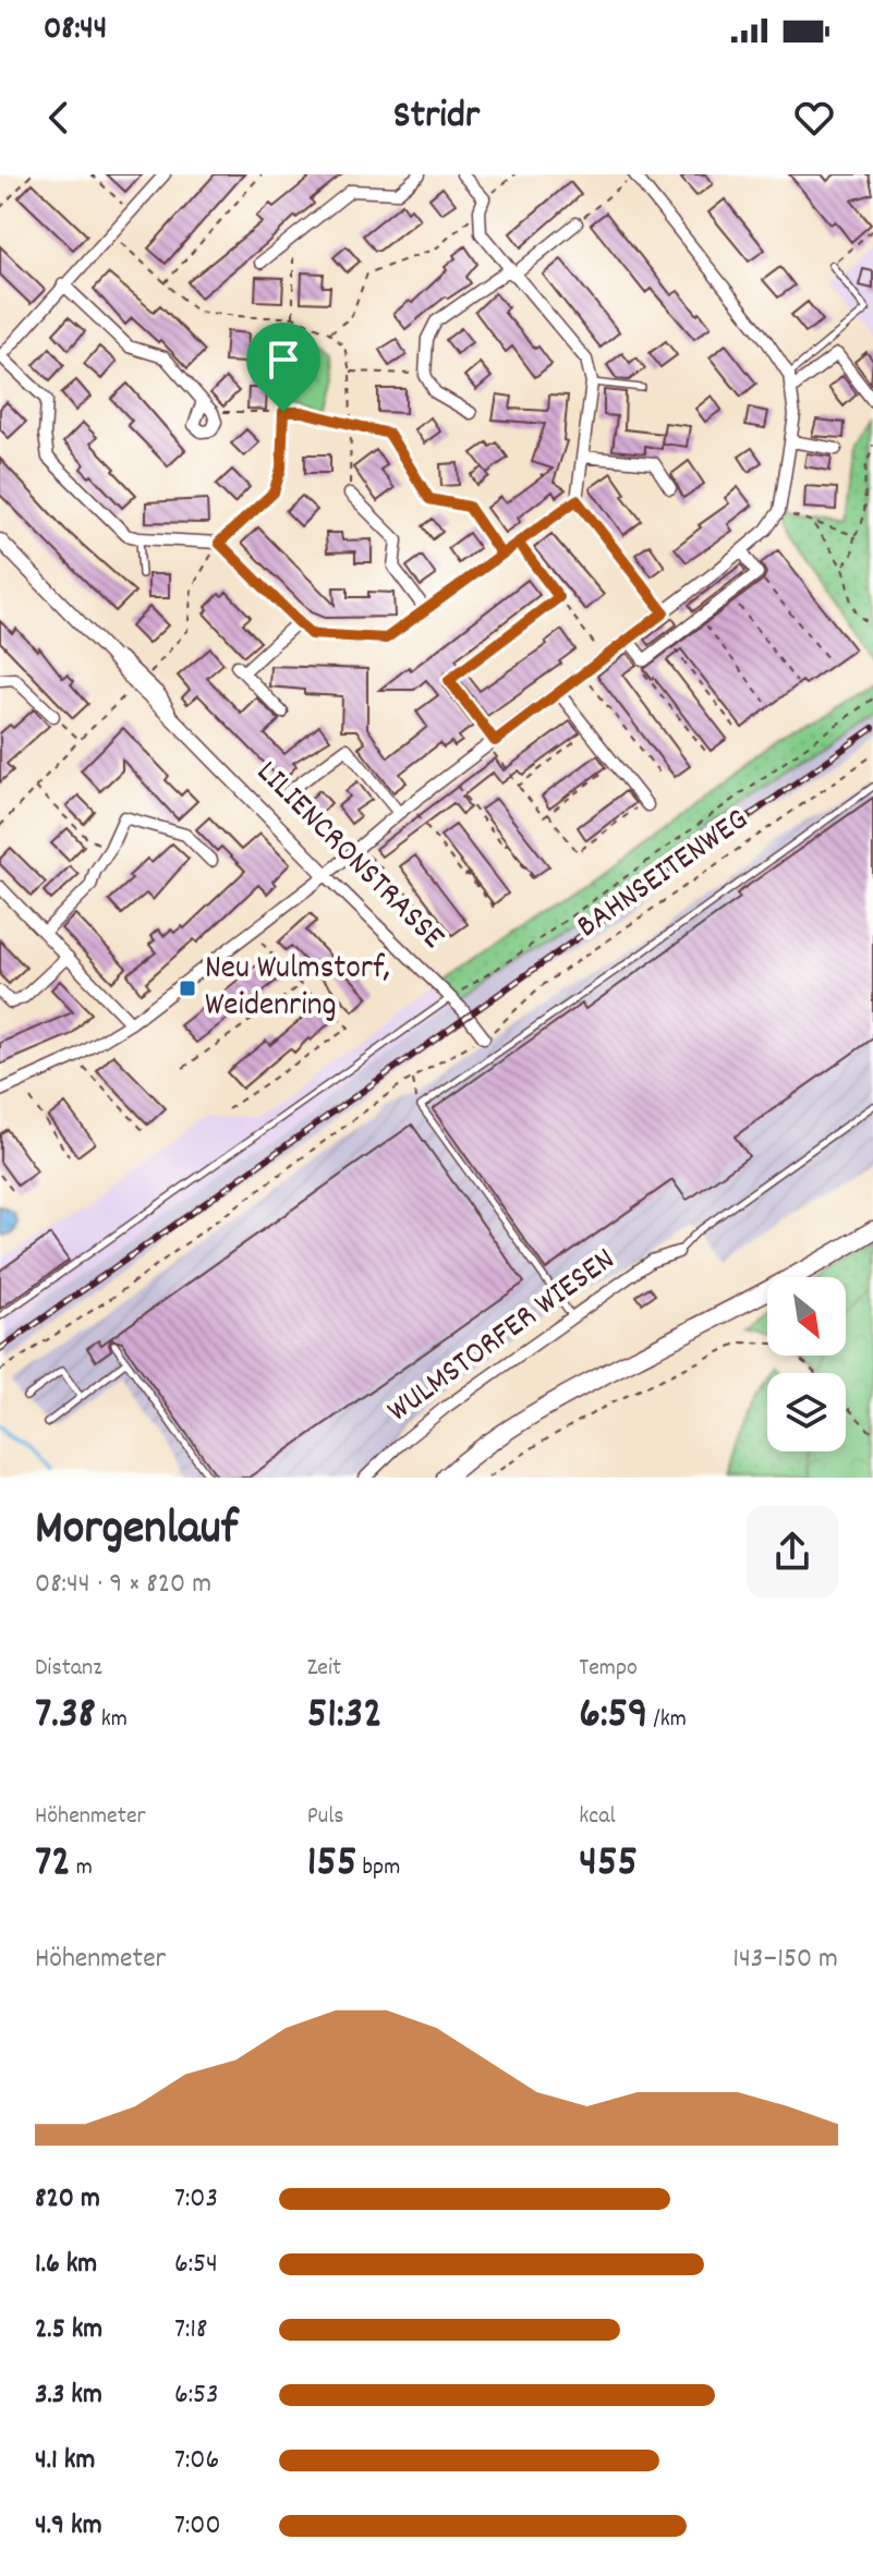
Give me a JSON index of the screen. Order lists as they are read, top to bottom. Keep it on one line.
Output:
{"streets":{"street":["LILIENCRONSTRASSE","WULMSTORFER WIESEN"],"path":["BAHNSEITENWEG"]},"crossings":[["LILIENCRONSTRASSE","BAHNSEITENWEG"]],"places":{"transit":["Neu Wulmstorf, Weidenring"]},"north":"bottom right","page":{"status":"08:44","header":"Stridr","heading":["Morgenlauf","08:44 · 9 × 820 m"],"stats":[["Distanz","7.38 km"],["Zeit","51:32"],["Tempo","6:59 /km"],["Höhenmeter","72 m"],["Puls","155 bpm"],["kcal","455"]],"chart":["Höhenmeter","143–150 m"],"list":[{"name":"820 m","note":"7:03"},{"name":"1.6 km","note":"6:54"},{"name":"2.5 km","note":"7:18"},{"name":"3.3 km","note":"6:53"},{"name":"4.1 km","note":"7:06"},{"name":"4.9 km","note":"7:00"}]}}
